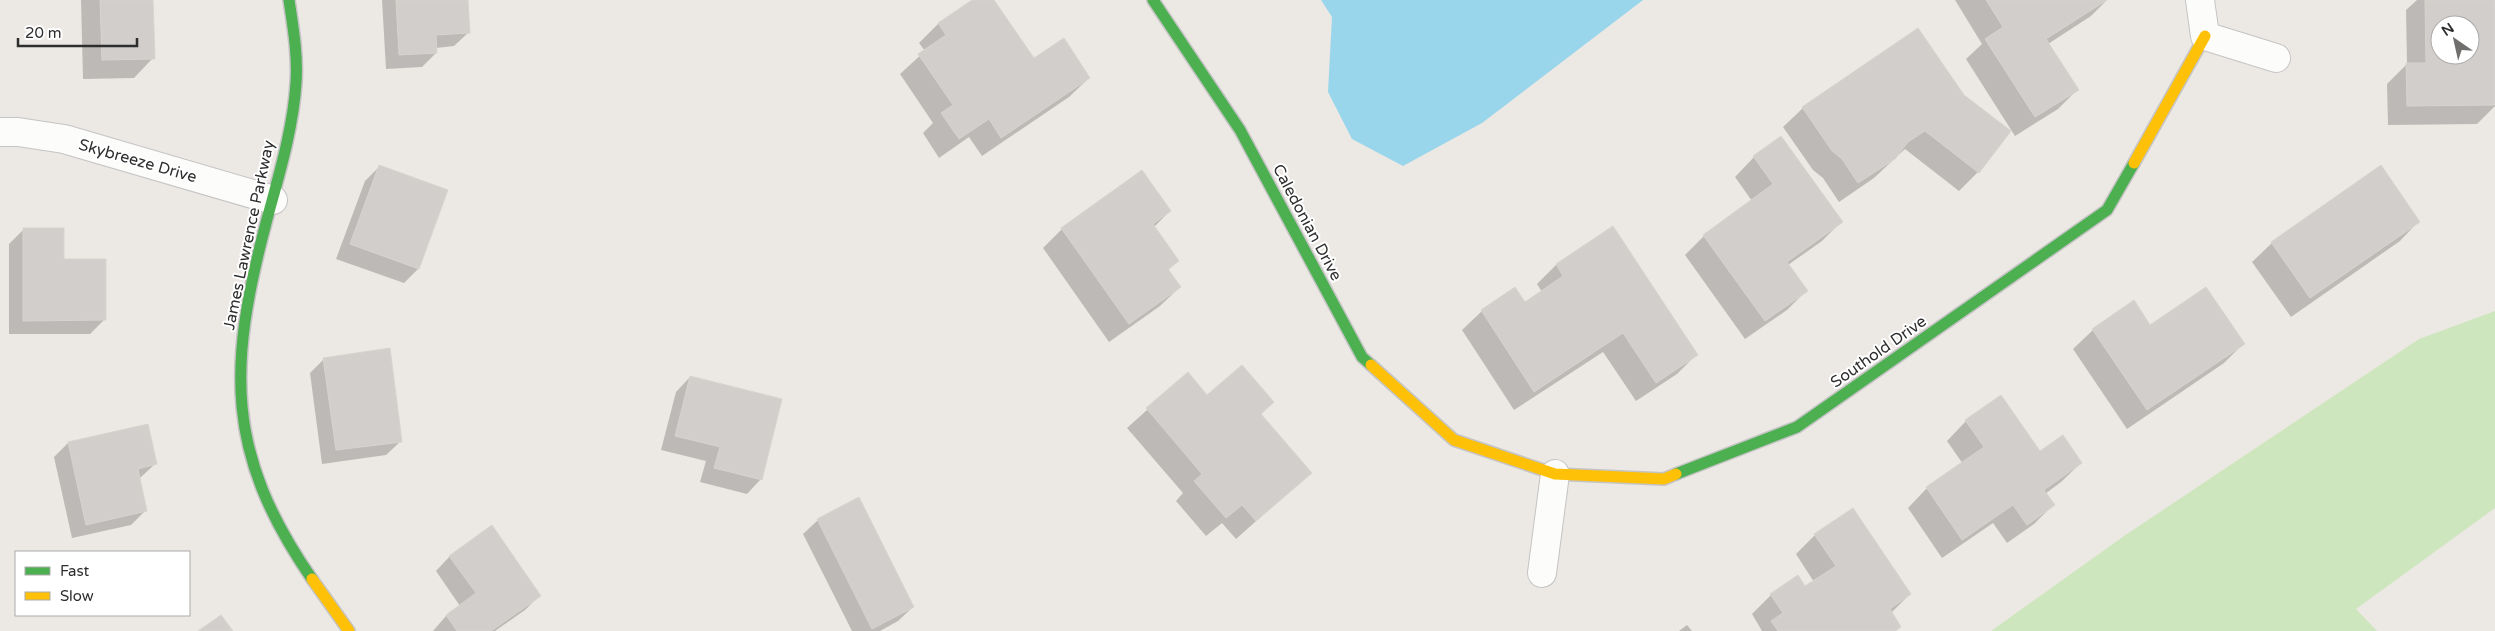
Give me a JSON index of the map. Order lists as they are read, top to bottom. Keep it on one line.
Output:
{"streets":{"street":["Skybreeze Drive","Caledonian Drive","James Lawrence Parkway","Southold Drive"]},"crossings":[["Skybreeze Drive","James Lawrence Parkway"],["Caledonian Drive","Southold Drive"]],"legend":["Fast","Slow"],"scale_bar":"20 m","north":"top left"}
